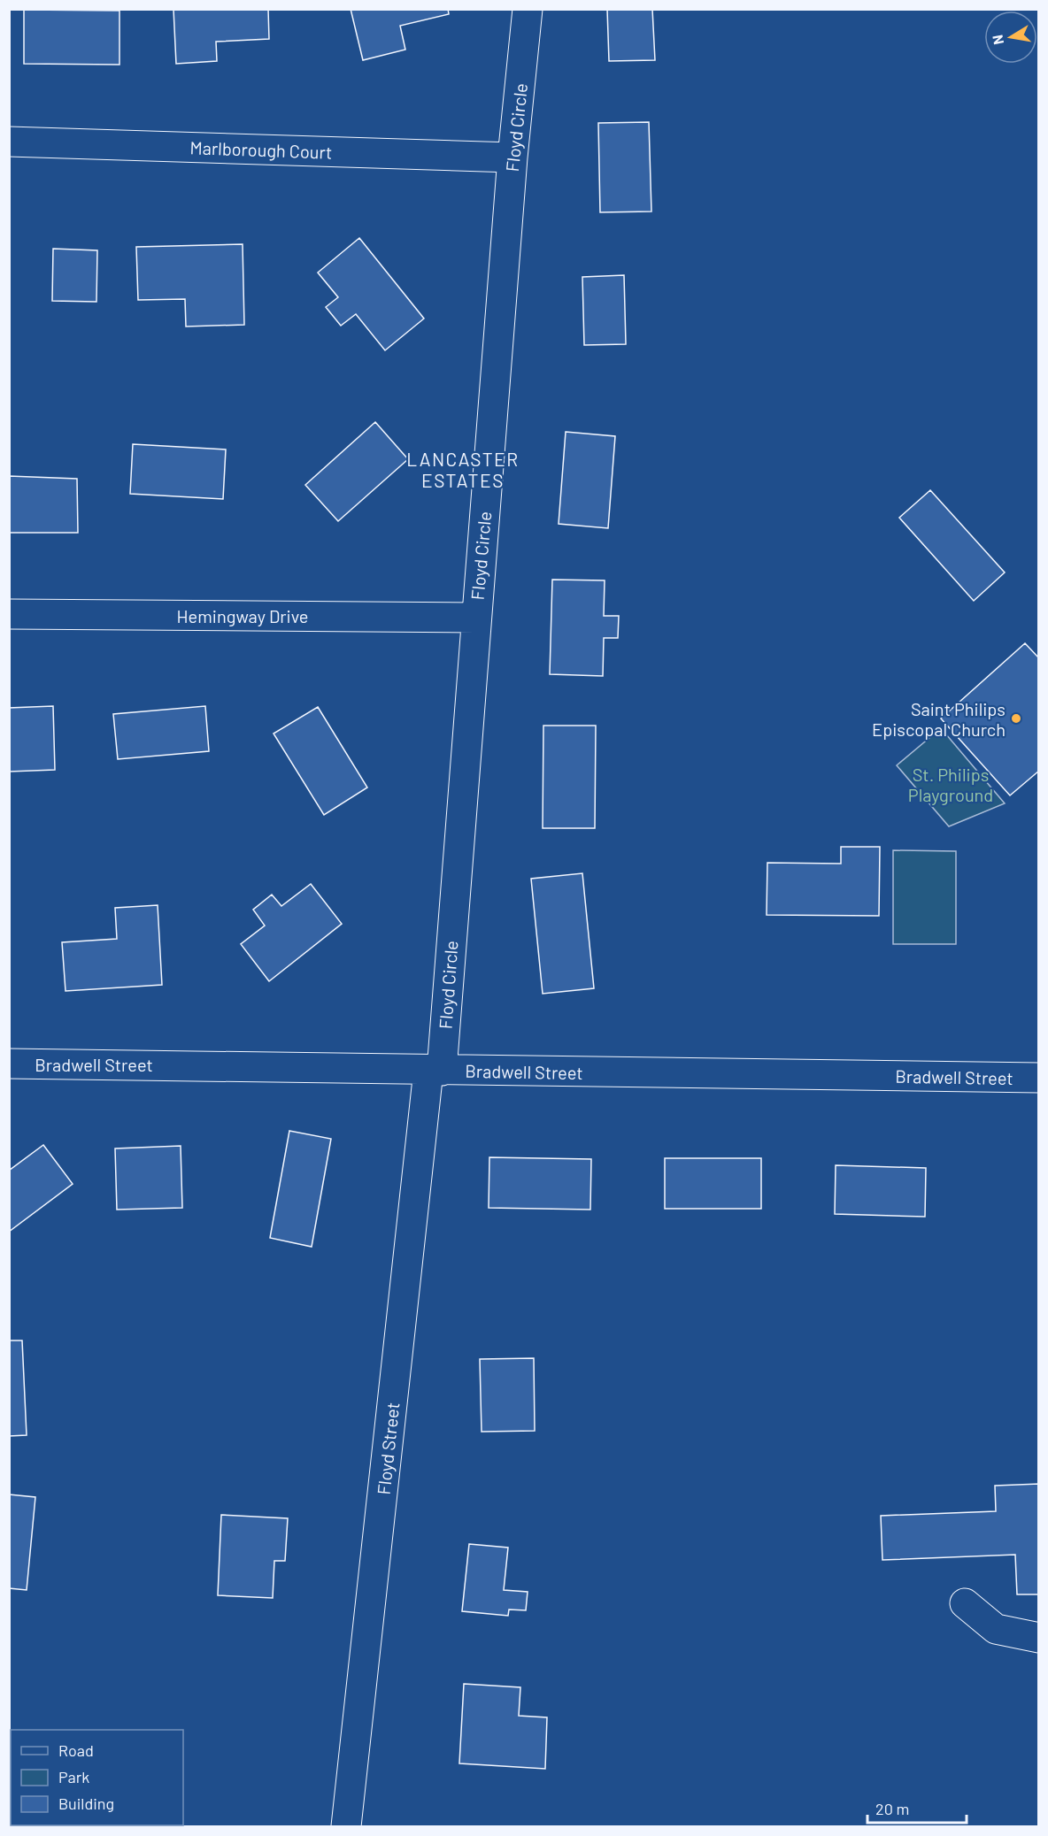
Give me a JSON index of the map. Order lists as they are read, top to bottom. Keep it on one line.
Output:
{"streets":{"street":["Floyd Circle","Marlborough Court","Hemingway Drive","Bradwell Street","Floyd Street"]},"crossings":[["Floyd Circle","Marlborough Court"],["Floyd Circle","Hemingway Drive"],["Floyd Circle","Bradwell Street"],["Floyd Circle","Floyd Street"],["Bradwell Street","Floyd Street"]],"districts":["LANCASTER ESTATES"],"parks":["St. Philips Playground"],"places":["Saint Philips Episcopal Church"],"legend":["Road","Park","Building"],"scale_bar":"20 m","north":"left"}
